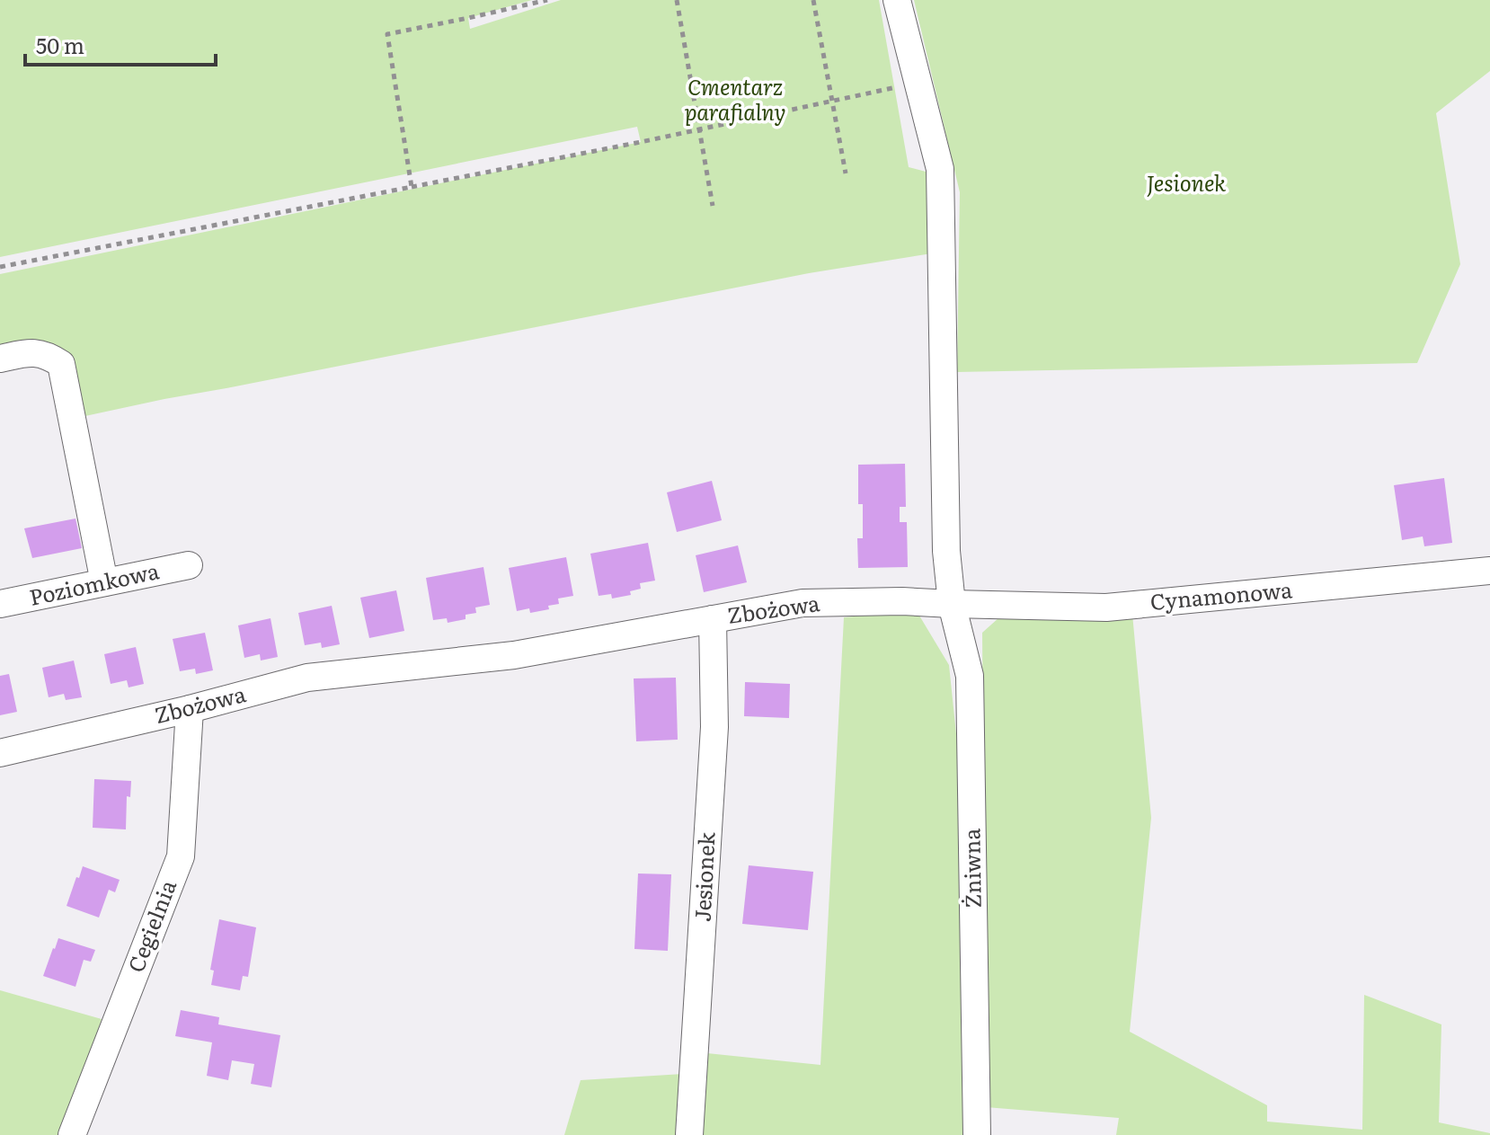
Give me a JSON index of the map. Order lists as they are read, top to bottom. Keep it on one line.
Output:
{"streets":{"street":["Poziomkowa","Cynamonowa","Zbożowa","Żniwna","Jesionek","Cegielnia"]},"crossings":[["Cynamonowa","Zbożowa"],["Cynamonowa","Żniwna"],["Zbożowa","Żniwna"],["Zbożowa","Jesionek"],["Zbożowa","Cegielnia"]],"parks":["Cmentarz parafialny","Jesionek"],"scale_bar":"50 m"}
